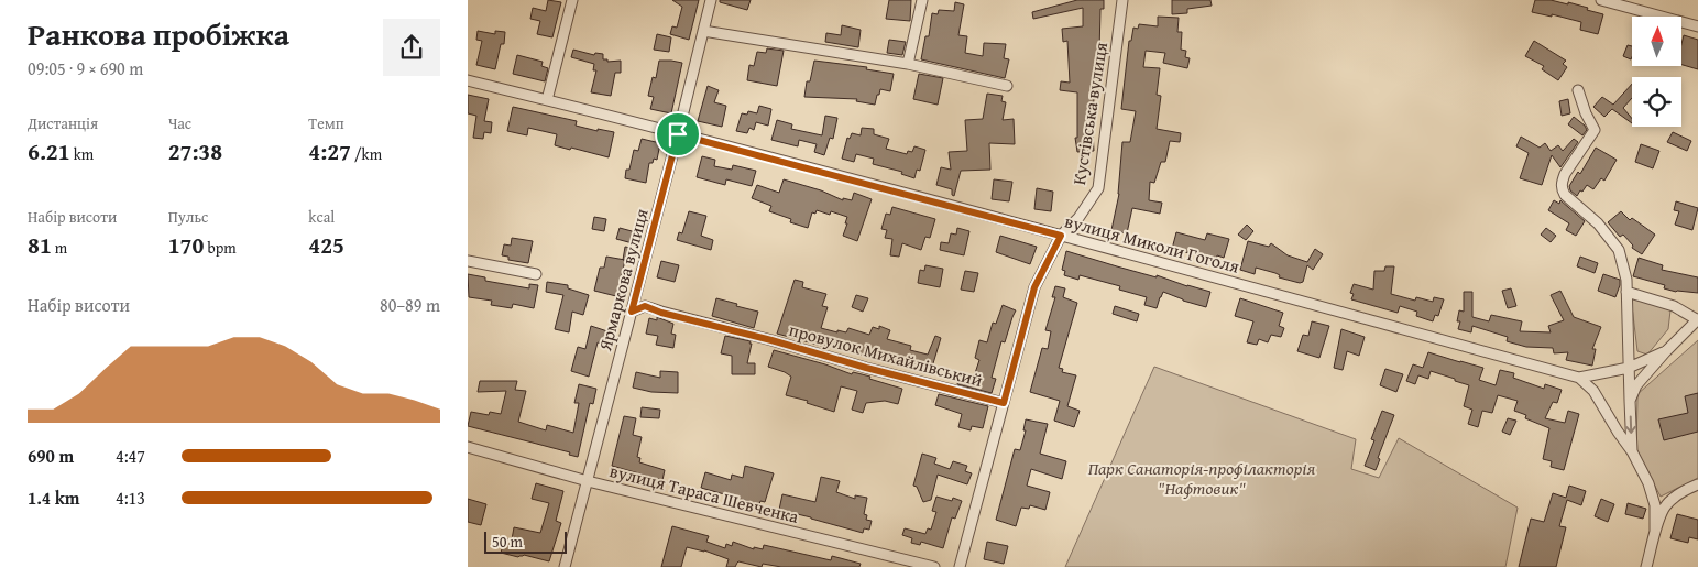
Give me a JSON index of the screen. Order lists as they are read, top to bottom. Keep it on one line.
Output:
{"streets":{"street":["Кустівська вулиця","вулиця Миколи Гоголя","Ярмаркова вулиця","провулок Михайлівський","вулиця Тараса Шевченка"]},"crossings":[["Кустівська вулиця","вулиця Миколи Гоголя"],["Кустівська вулиця","провулок Михайлівський"],["вулиця Миколи Гоголя","Ярмаркова вулиця"],["Ярмаркова вулиця","провулок Михайлівський"],["Ярмаркова вулиця","вулиця Тараса Шевченка"]],"parks":["Парк Санаторія-профілакторія \"Нафтовик\""],"scale_bar":"50 m","north":"top","page":{"heading":["Ранкова пробіжка","09:05 · 9 × 690 m"],"stats":[["Дистанція","6.21 km"],["Час","27:38"],["Темп","4:27 /km"],["Набір висоти","81 m"],["Пульс","170 bpm"],["kcal","425"]],"chart":["Набір висоти","80–89 m"],"list":[{"name":"690 m","note":"4:47"},{"name":"1.4 km","note":"4:13"}],"scale":"50 m"}}
